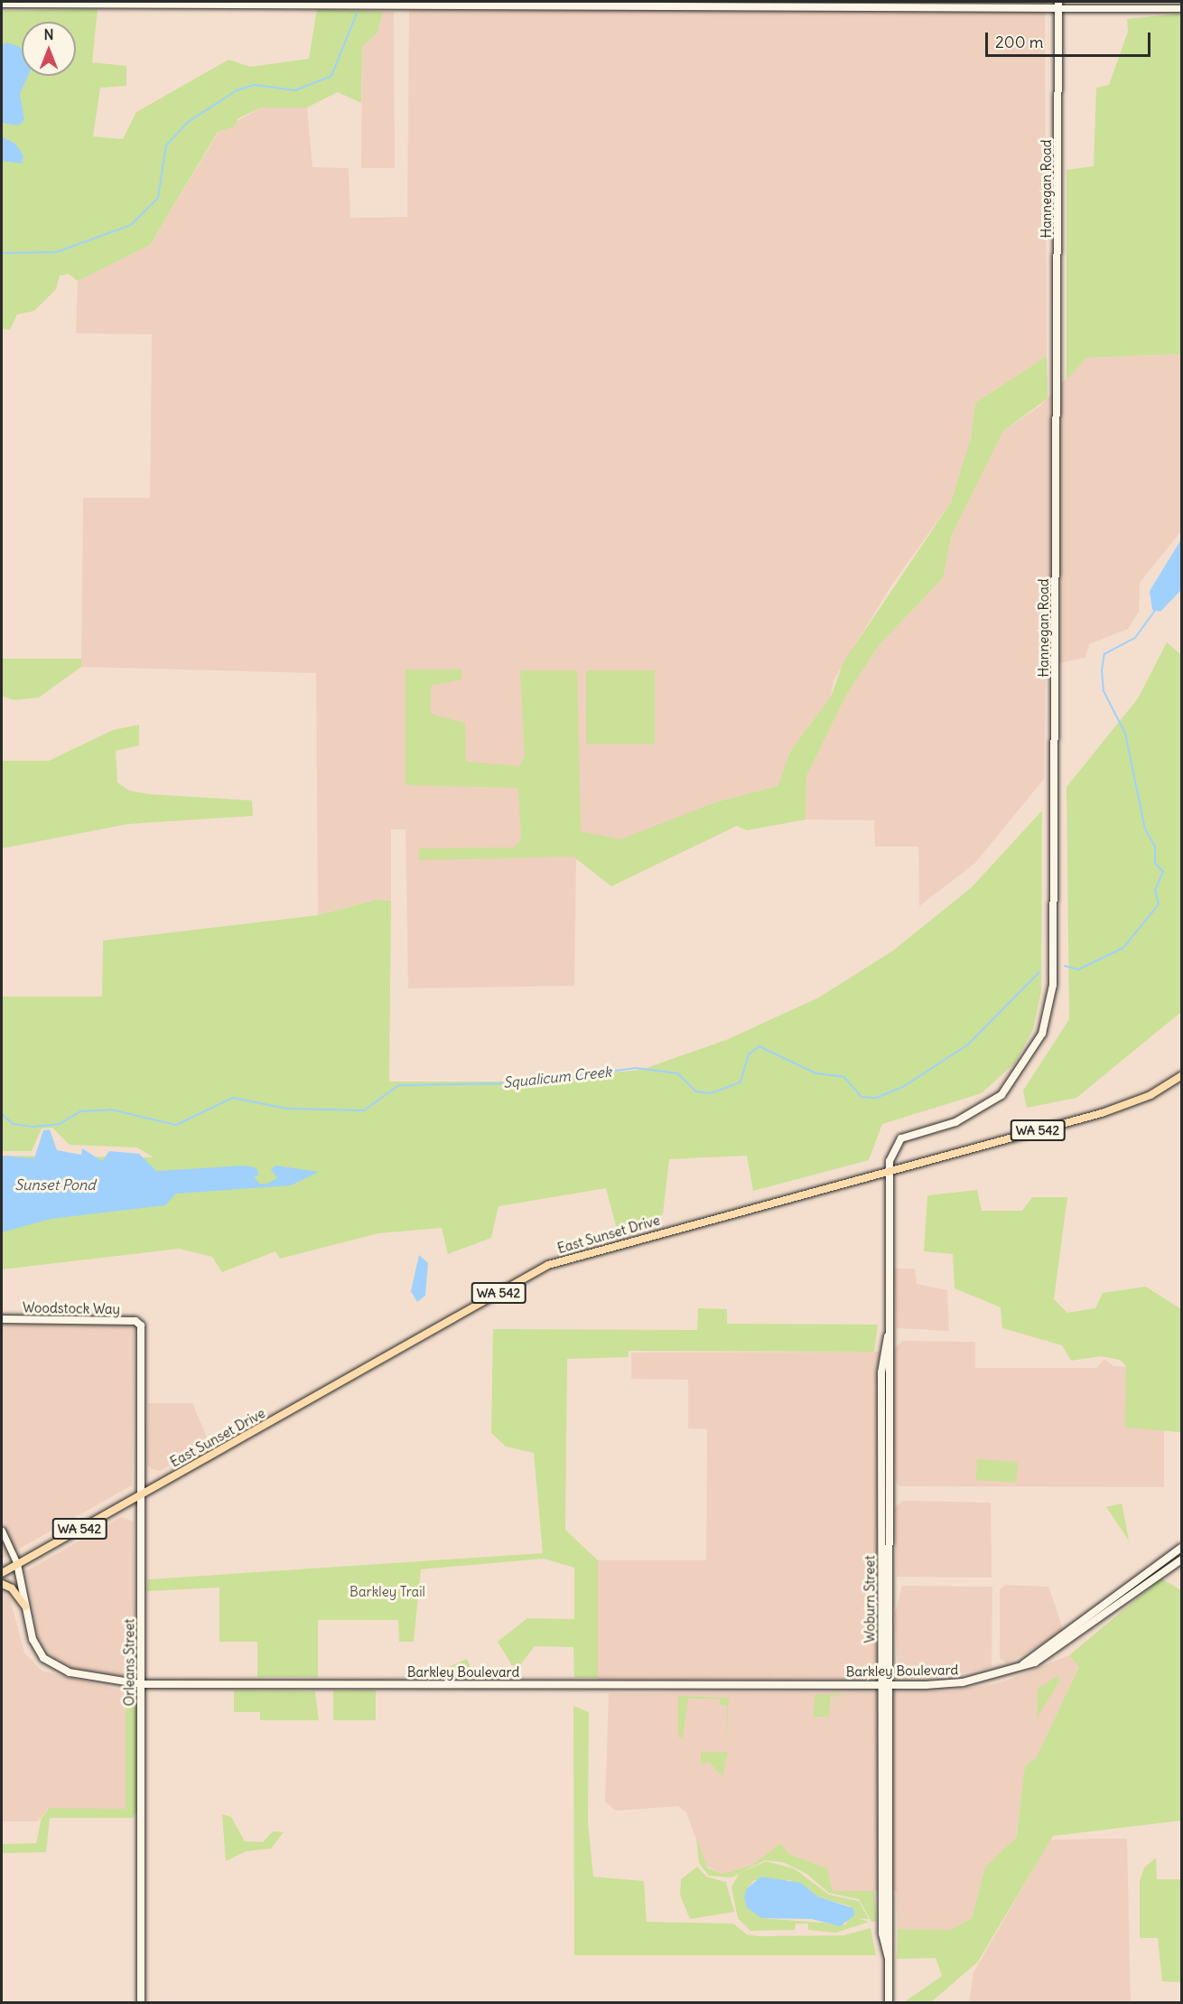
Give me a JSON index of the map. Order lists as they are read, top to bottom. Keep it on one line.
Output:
{"streets":{"main road":["Hannegan Road","WA 542","East Sunset Drive","Woodstock Way","Woburn Street","Orleans Street","Barkley Boulevard"]},"crossings":[["Hannegan Road","East Sunset Drive"],["Hannegan Road","Woburn Street"],["East Sunset Drive","Woburn Street"],["East Sunset Drive","Orleans Street"],["East Sunset Drive","Barkley Boulevard"],["Woodstock Way","Orleans Street"],["Woburn Street","Barkley Boulevard"],["Orleans Street","Barkley Boulevard"]],"water":["Squalicum Creek","Sunset Pond"],"parks":["Barkley Trail"],"scale_bar":"200 m","north":"top"}
